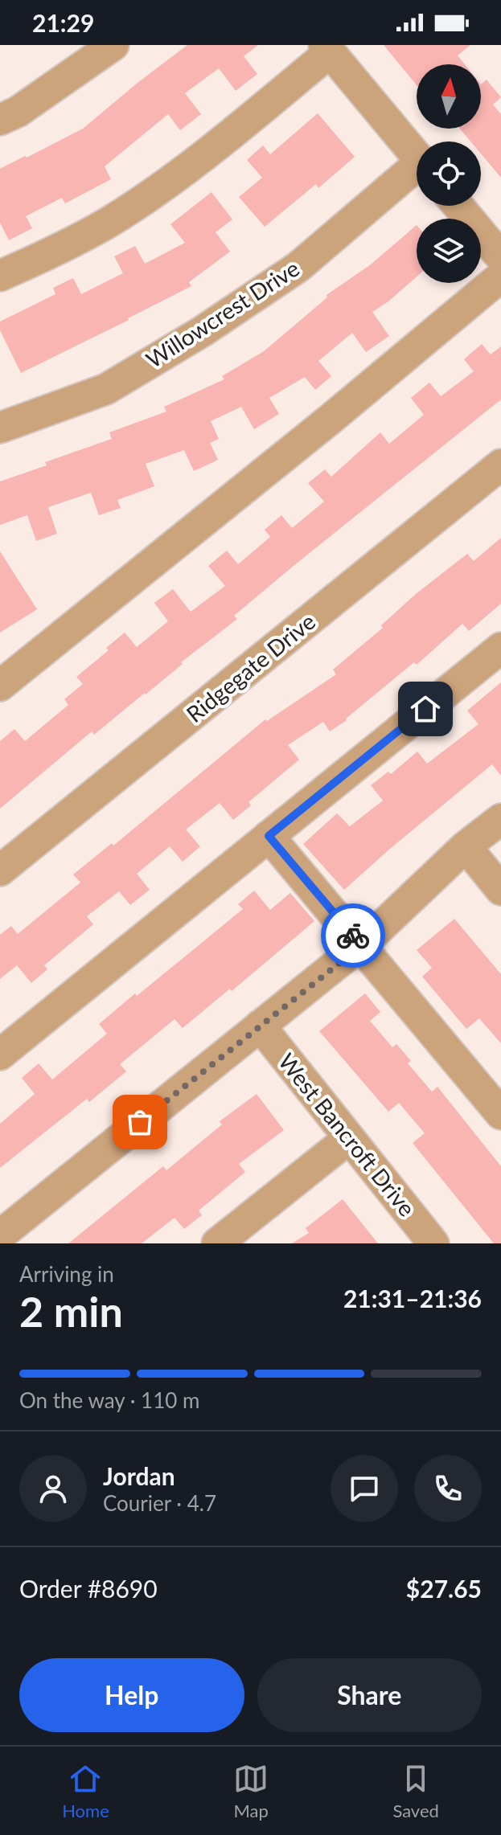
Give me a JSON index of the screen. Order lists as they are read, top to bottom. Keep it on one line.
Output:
{"streets":{"street":["Willowcrest Drive","Ridgegate Drive","West Bancroft Drive"]},"north":"top","page":{"status":"21:29","heading":["2 min","Arriving in","21:31–21:36"],"panel":["Jordan","Courier · 4.7","Order #8690","$27.65"],"bar":"On the way · 110 m","buttons":["Help","Share"],"tabs":["Home","Map","Saved"]}}
